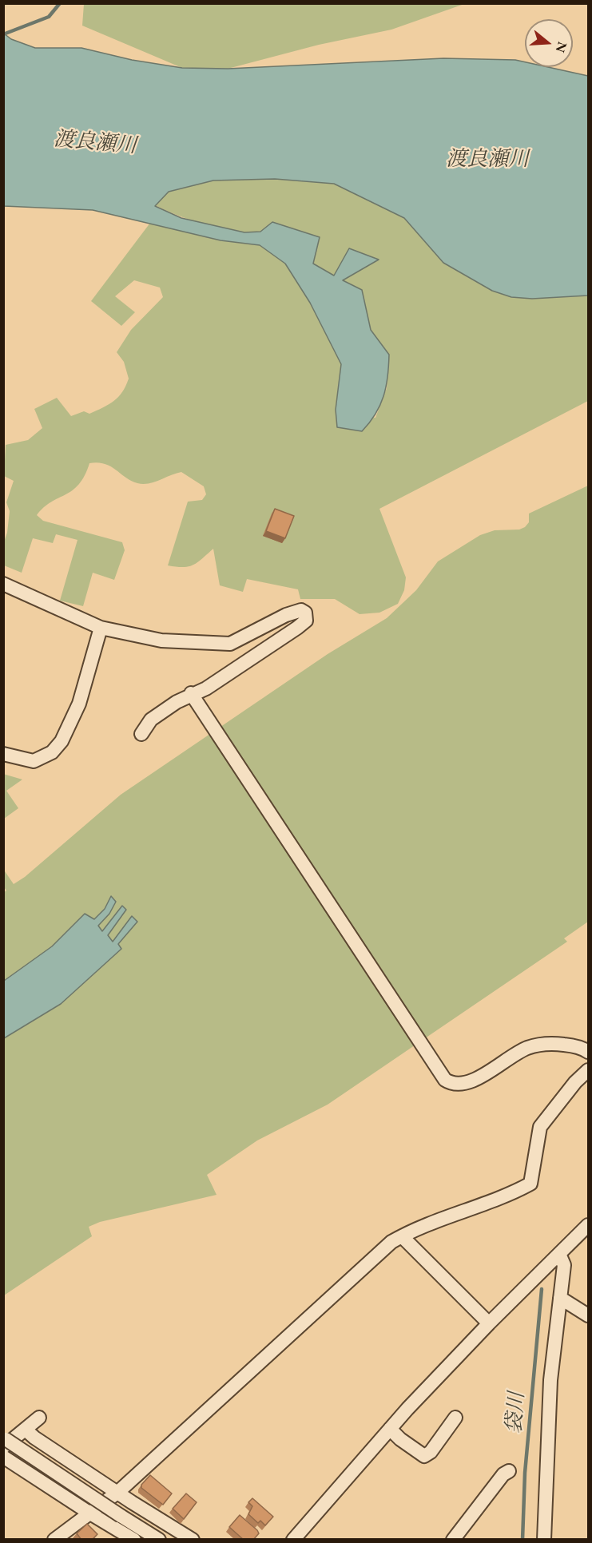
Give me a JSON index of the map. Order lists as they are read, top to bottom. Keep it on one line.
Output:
{"water":["渡良瀬川","袋川"],"north":"right"}
